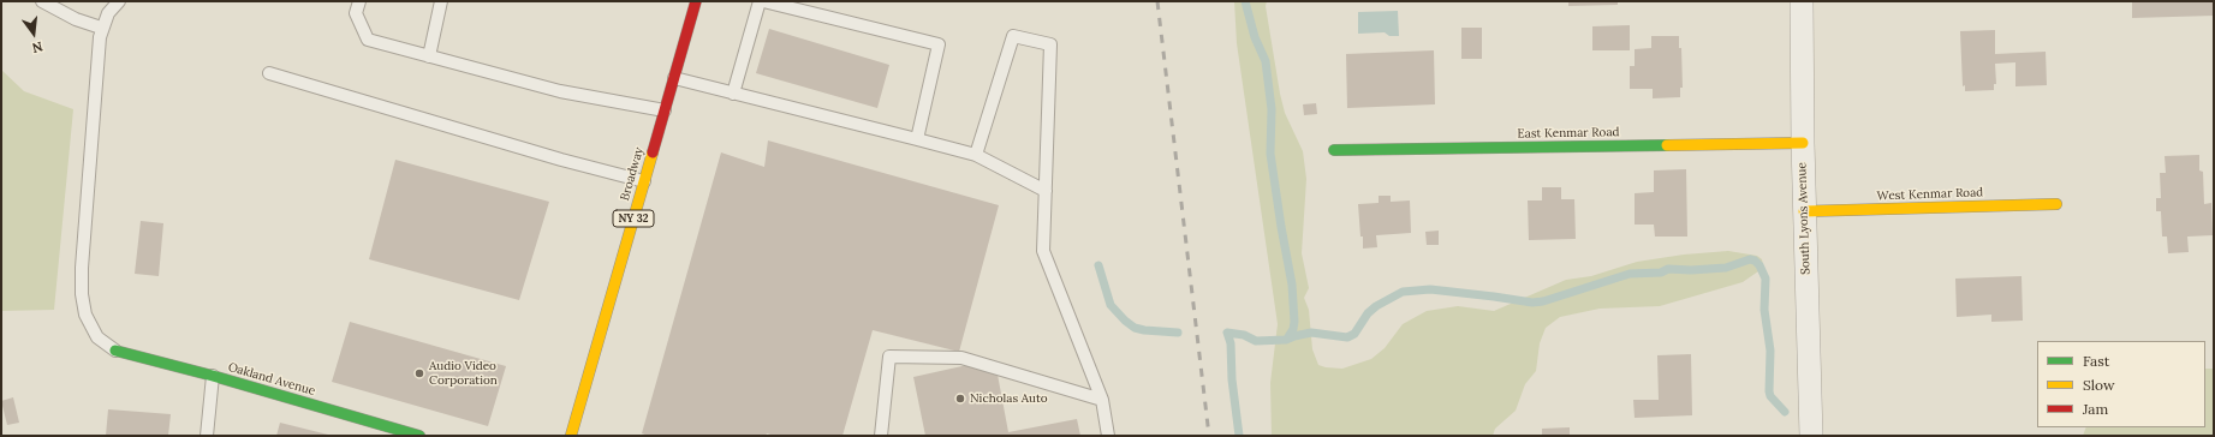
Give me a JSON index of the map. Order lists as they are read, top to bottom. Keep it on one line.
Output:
{"streets":{"street":["East Kenmar Road","Broadway","West Kenmar Road","NY 32","South Lyons Avenue","Oakland Avenue"]},"crossings":[["East Kenmar Road","South Lyons Avenue"],["West Kenmar Road","South Lyons Avenue"]],"places":["Audio Video Corporation","Nicholas Auto"],"legend":["Fast","Slow","Jam"],"north":"bottom"}
